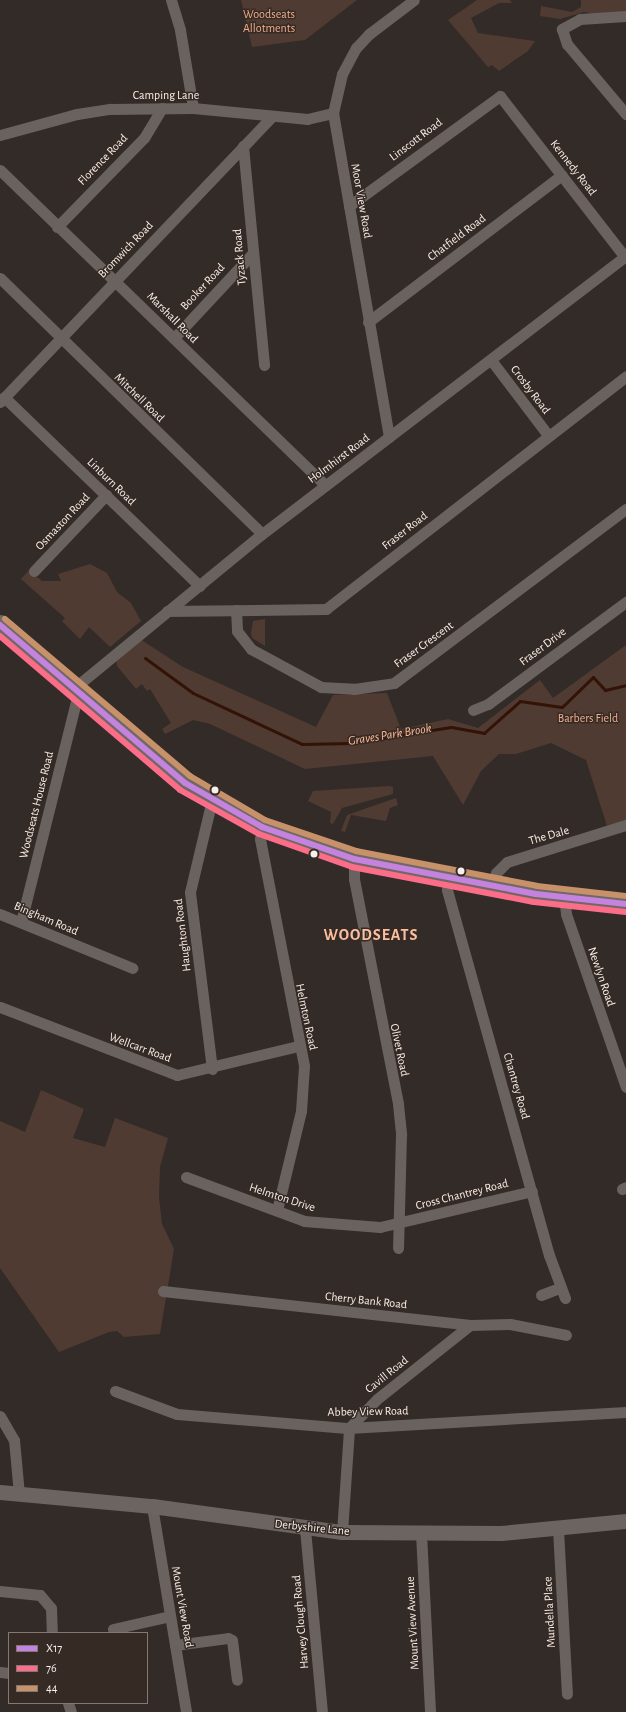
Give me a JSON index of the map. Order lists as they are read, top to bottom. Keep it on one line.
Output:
{"streets":{"street":["Camping Lane","Linscott Road","Florence Road","Kennedy Road","Moor View Road","Chatfield Road","Bromwich Road","Tyzack Road","Booker Road","Marshall Road","Crosby Road","Mitchell Road","Holmhirst Road","Linburn Road","Osmaston Road","Fraser Road","Fraser Crescent","Fraser Drive","Woodseats House Road","The Dale","Bingham Road","Haughton Road","Newlyn Road","Helmton Road","Wellcarr Road","Olivet Road","Chantrey Road","Cross Chantrey Road","Helmton Drive","Cherry Bank Road","Cavill Road","Abbey View Road","Derbyshire Lane","Mount View Road","Mundella Place","Harvey Clough Road","Mount View Avenue"]},"crossings":[["Camping Lane","Florence Road"],["Camping Lane","Moor View Road"],["Camping Lane","Bromwich Road"],["Linscott Road","Kennedy Road"],["Linscott Road","Moor View Road"],["Florence Road","Marshall Road"],["Kennedy Road","Chatfield Road"],["Kennedy Road","Holmhirst Road"],["Moor View Road","Chatfield Road"],["Moor View Road","Holmhirst Road"],["Bromwich Road","Tyzack Road"],["Bromwich Road","Marshall Road"],["Bromwich Road","Mitchell Road"],["Bromwich Road","Linburn Road"],["Tyzack Road","Booker Road"],["Booker Road","Marshall Road"],["Marshall Road","Holmhirst Road"],["Crosby Road","Holmhirst Road"],["Crosby Road","Fraser Road"],["Mitchell Road","Holmhirst Road"],["Holmhirst Road","Linburn Road"],["Holmhirst Road","Fraser Road"],["Holmhirst Road","Woodseats House Road"],["Linburn Road","Osmaston Road"],["Fraser Road","Fraser Crescent"],["Woodseats House Road","Bingham Road"],["Haughton Road","Wellcarr Road"],["Helmton Road","Wellcarr Road"],["Helmton Road","Helmton Drive"],["Olivet Road","Cross Chantrey Road"],["Olivet Road","Helmton Drive"],["Chantrey Road","Cross Chantrey Road"],["Cross Chantrey Road","Helmton Drive"],["Cherry Bank Road","Cavill Road"],["Cavill Road","Abbey View Road"],["Derbyshire Lane","Mount View Road"],["Derbyshire Lane","Mundella Place"],["Derbyshire Lane","Harvey Clough Road"],["Derbyshire Lane","Mount View Avenue"]],"districts":["WOODSEATS"],"water":["Graves Park Brook"],"parks":["Woodseats Allotments","Barbers Field"],"lines":["transit line 44","transit line X17","transit line 76"],"legend":["X17","76","44"]}
